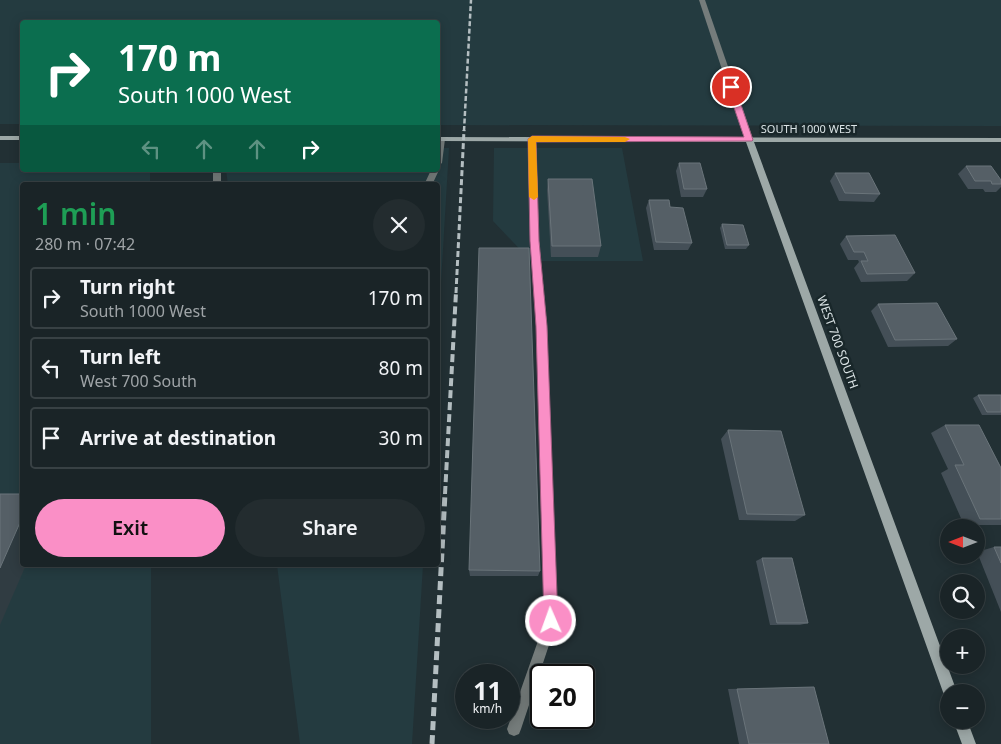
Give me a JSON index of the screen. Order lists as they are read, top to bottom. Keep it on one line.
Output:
{"streets":{"main road":["SOUTH 1000 WEST","WEST 700 SOUTH"]},"crossings":[["SOUTH 1000 WEST","WEST 700 SOUTH"]],"north":"left","page":{"turn":["170 m","South 1000 West"],"heading":["1 min","280 m · 07:42"],"list":[{"name":"Turn right","note":"South 1000 West","value":"170 m"},{"name":"Turn left","note":"West 700 South","value":"80 m"},{"name":"Arrive at destination","value":"30 m"}],"buttons":["Exit","Share"],"map_buttons":["+","−"],"speed":"11 km/h","limit":"20"}}
